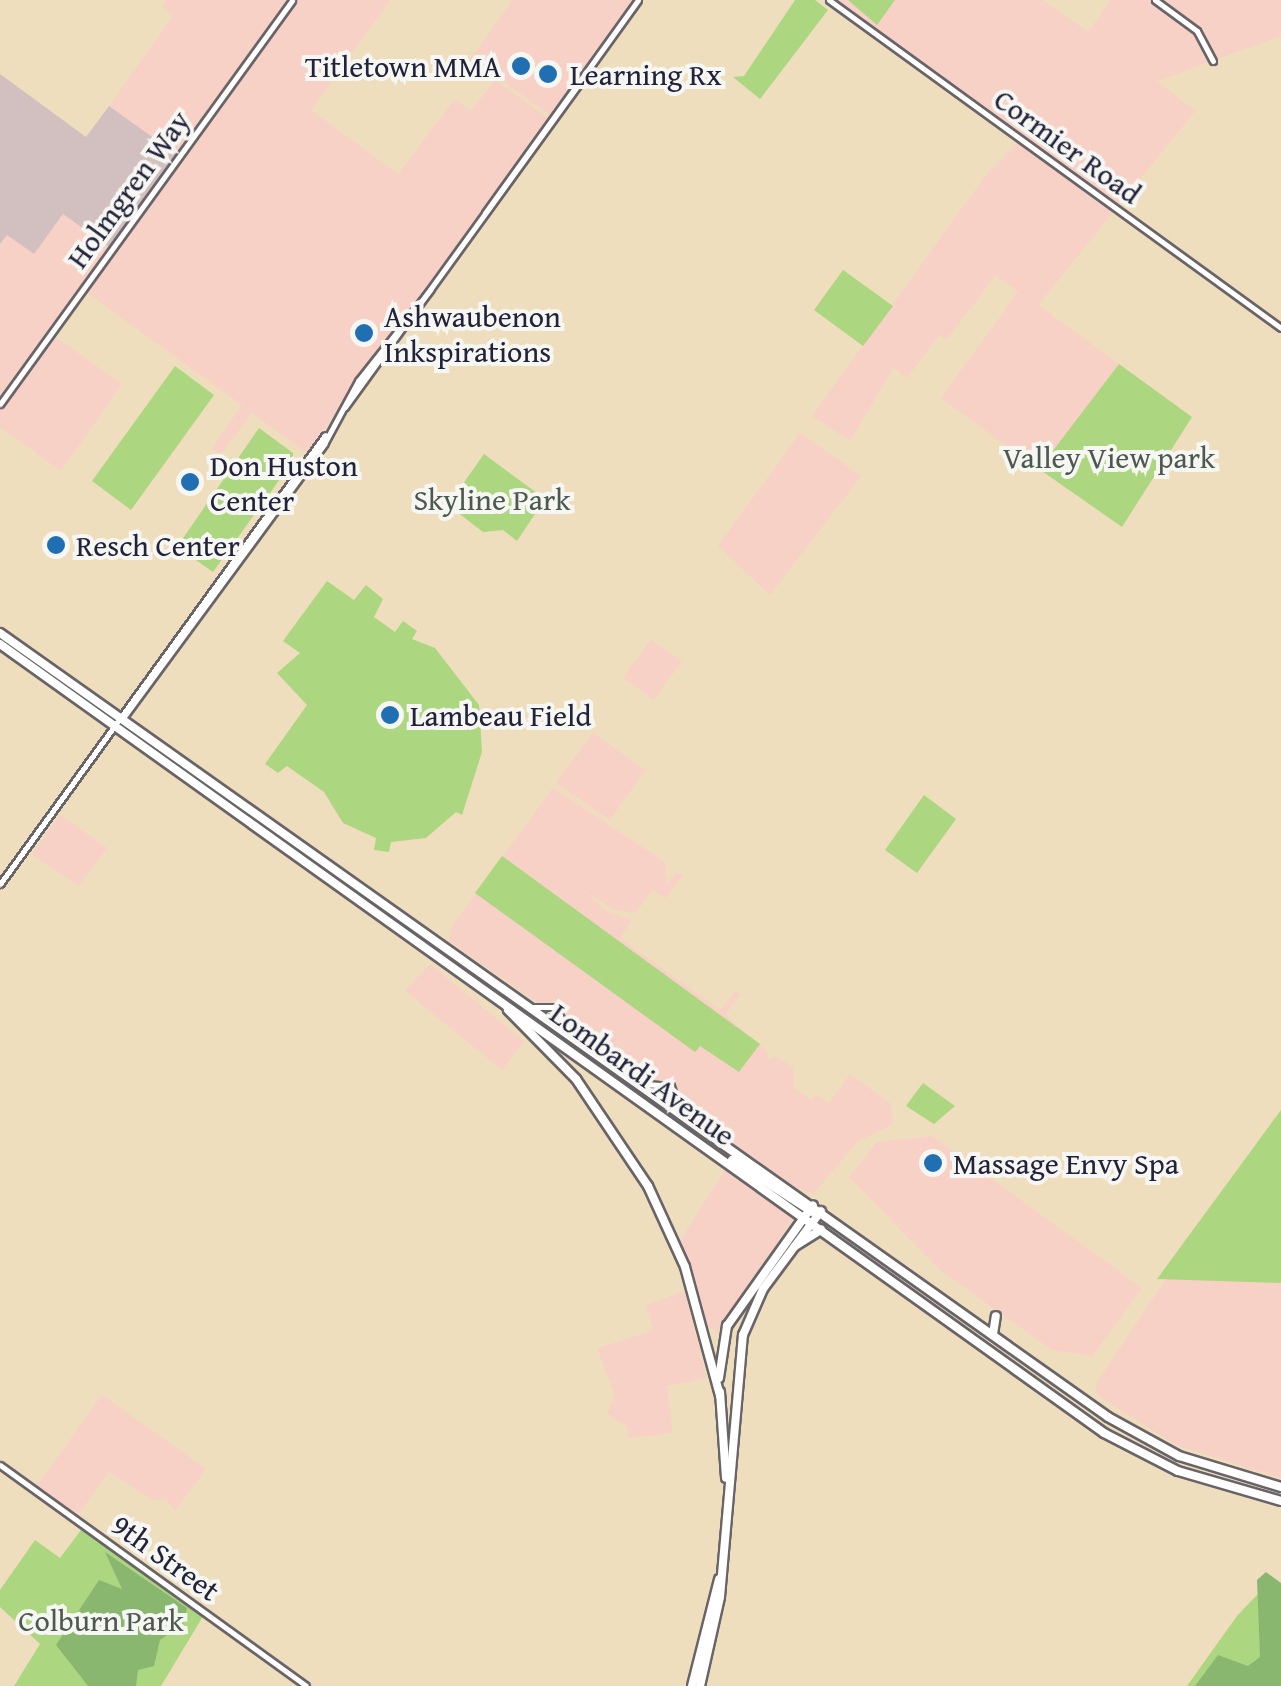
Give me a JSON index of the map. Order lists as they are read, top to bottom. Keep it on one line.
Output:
{"streets":{"main road":["Lombardi Avenue"],"street":["Cormier Road","Holmgren Way","9th Street"]},"parks":["Valley View park","Skyline Park","Colburn Park"],"places":["Titletown MMA","Learning Rx","Ashwaubenon Inkspirations","Don Huston Center","Resch Center","Lambeau Field","Massage Envy Spa"]}
